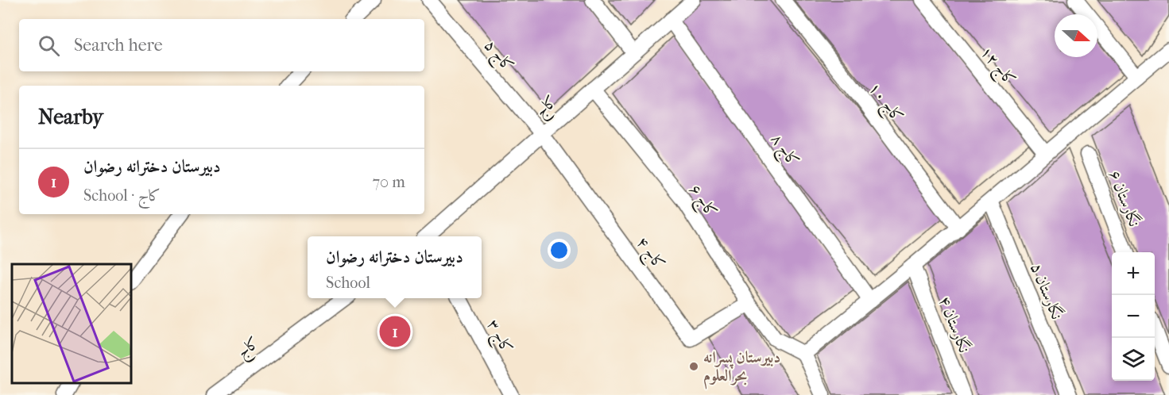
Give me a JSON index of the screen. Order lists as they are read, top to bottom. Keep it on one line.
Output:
{"streets":{"street":["کاج ۵","کاج ۱۲","کاج ۱۰","کاج","کاج ۸","نگارستان ۶","کاج ۶","کاج ۴","نگارستان ۵","نگارستان ۴","کاج ۳"]},"crossings":[["کاج ۵","کاج"],["کاج ۵","کاج ۴"],["کاج","کاج ۸"],["کاج","کاج ۶"],["کاج","کاج ۴"],["کاج ۶","کاج ۴"]],"places":["دبیرستان پسرانه بحرالعلوم"],"north":"right","page":{"search":"Search here","heading":"Nearby","list":[{"mark":"1","name":"دبیرستان دخترانه رضوان","note":"School · کاج","value":"70 m"}],"popup":["دبیرستان دخترانه رضوان","School"],"map_buttons":["+","−"],"pins":"1"}}
